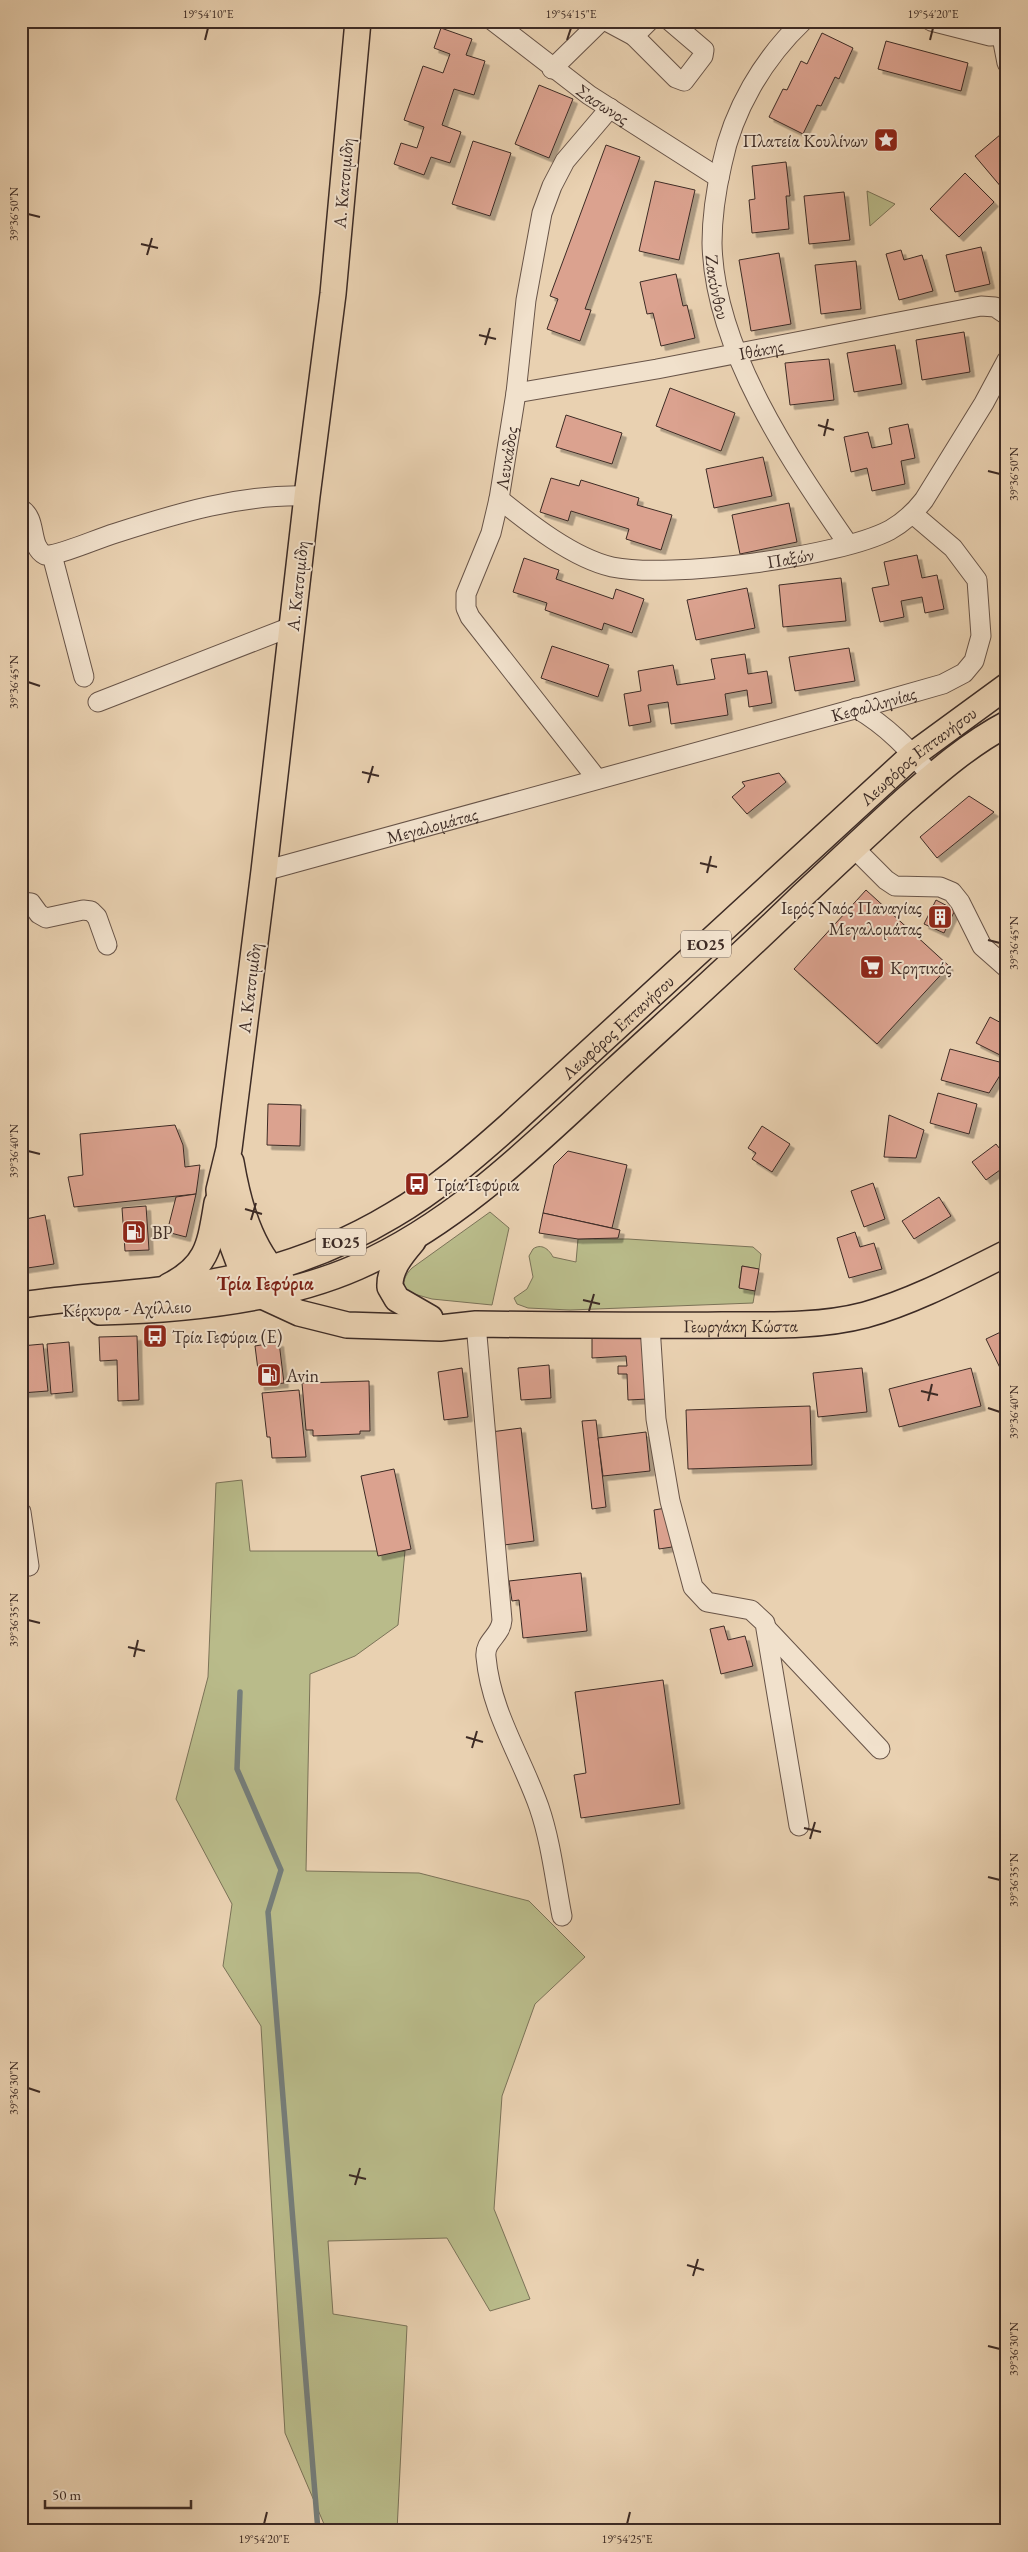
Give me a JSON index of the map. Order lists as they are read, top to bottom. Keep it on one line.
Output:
{"streets":{"main road":["Α. Κατσιμίδη","Λεωφόρος Επτανήσου","ΕΟ25","Κέρκυρα - Αχίλλειο","Γεωργάκη Κώστα"],"street":["Σασωνος","Ζακύνθου","Ιθάκης","Λευκάδος","Παξών","Κεφαλληνίας","Μεγαλομάτας"]},"crossings":[["Σασωνος","Ζακύνθου"],["Σασωνος","Λευκάδος"],["Α. Κατσιμίδη","Λεωφόρος Επτανήσου"],["Α. Κατσιμίδη","Μεγαλομάτας"],["Α. Κατσιμίδη","Κέρκυρα - Αχίλλειο"],["Α. Κατσιμίδη","Γεωργάκη Κώστα"],["Ζακύνθου","Ιθάκης"],["Ζακύνθου","Παξών"],["Ιθάκης","Λευκάδος"],["Λευκάδος","Παξών"],["Λευκάδος","Κεφαλληνίας"],["Λευκάδος","Μεγαλομάτας"],["Παξών","Κεφαλληνίας"],["Κεφαλληνίας","Μεγαλομάτας"],["Λεωφόρος Επτανήσου","Κέρκυρα - Αχίλλειο"],["Λεωφόρος Επτανήσου","Γεωργάκη Κώστα"],["Κέρκυρα - Αχίλλειο","Γεωργάκη Κώστα"]],"districts":["Τρία Γεφύρια"],"places":{"place":["Πλατεία Κουλίνων"],"building":["Ιερός Ναός Παναγίας Μεγαλομάτας"],"supermarket":["Κρητικός"],"bus stop":["Τρία Γεφύρια","Τρία Γεφύρια (E)"],"fuel station":["BP","Avin"]},"scale_bar":"50 m","coordinates":["19°54'10\"E","19°54'15\"E","19°54'20\"E","39°36'50\"N","39°36'45\"N","39°36'40\"N","39°36'35\"N","39°36'30\"N","19°54'25\"E"]}
